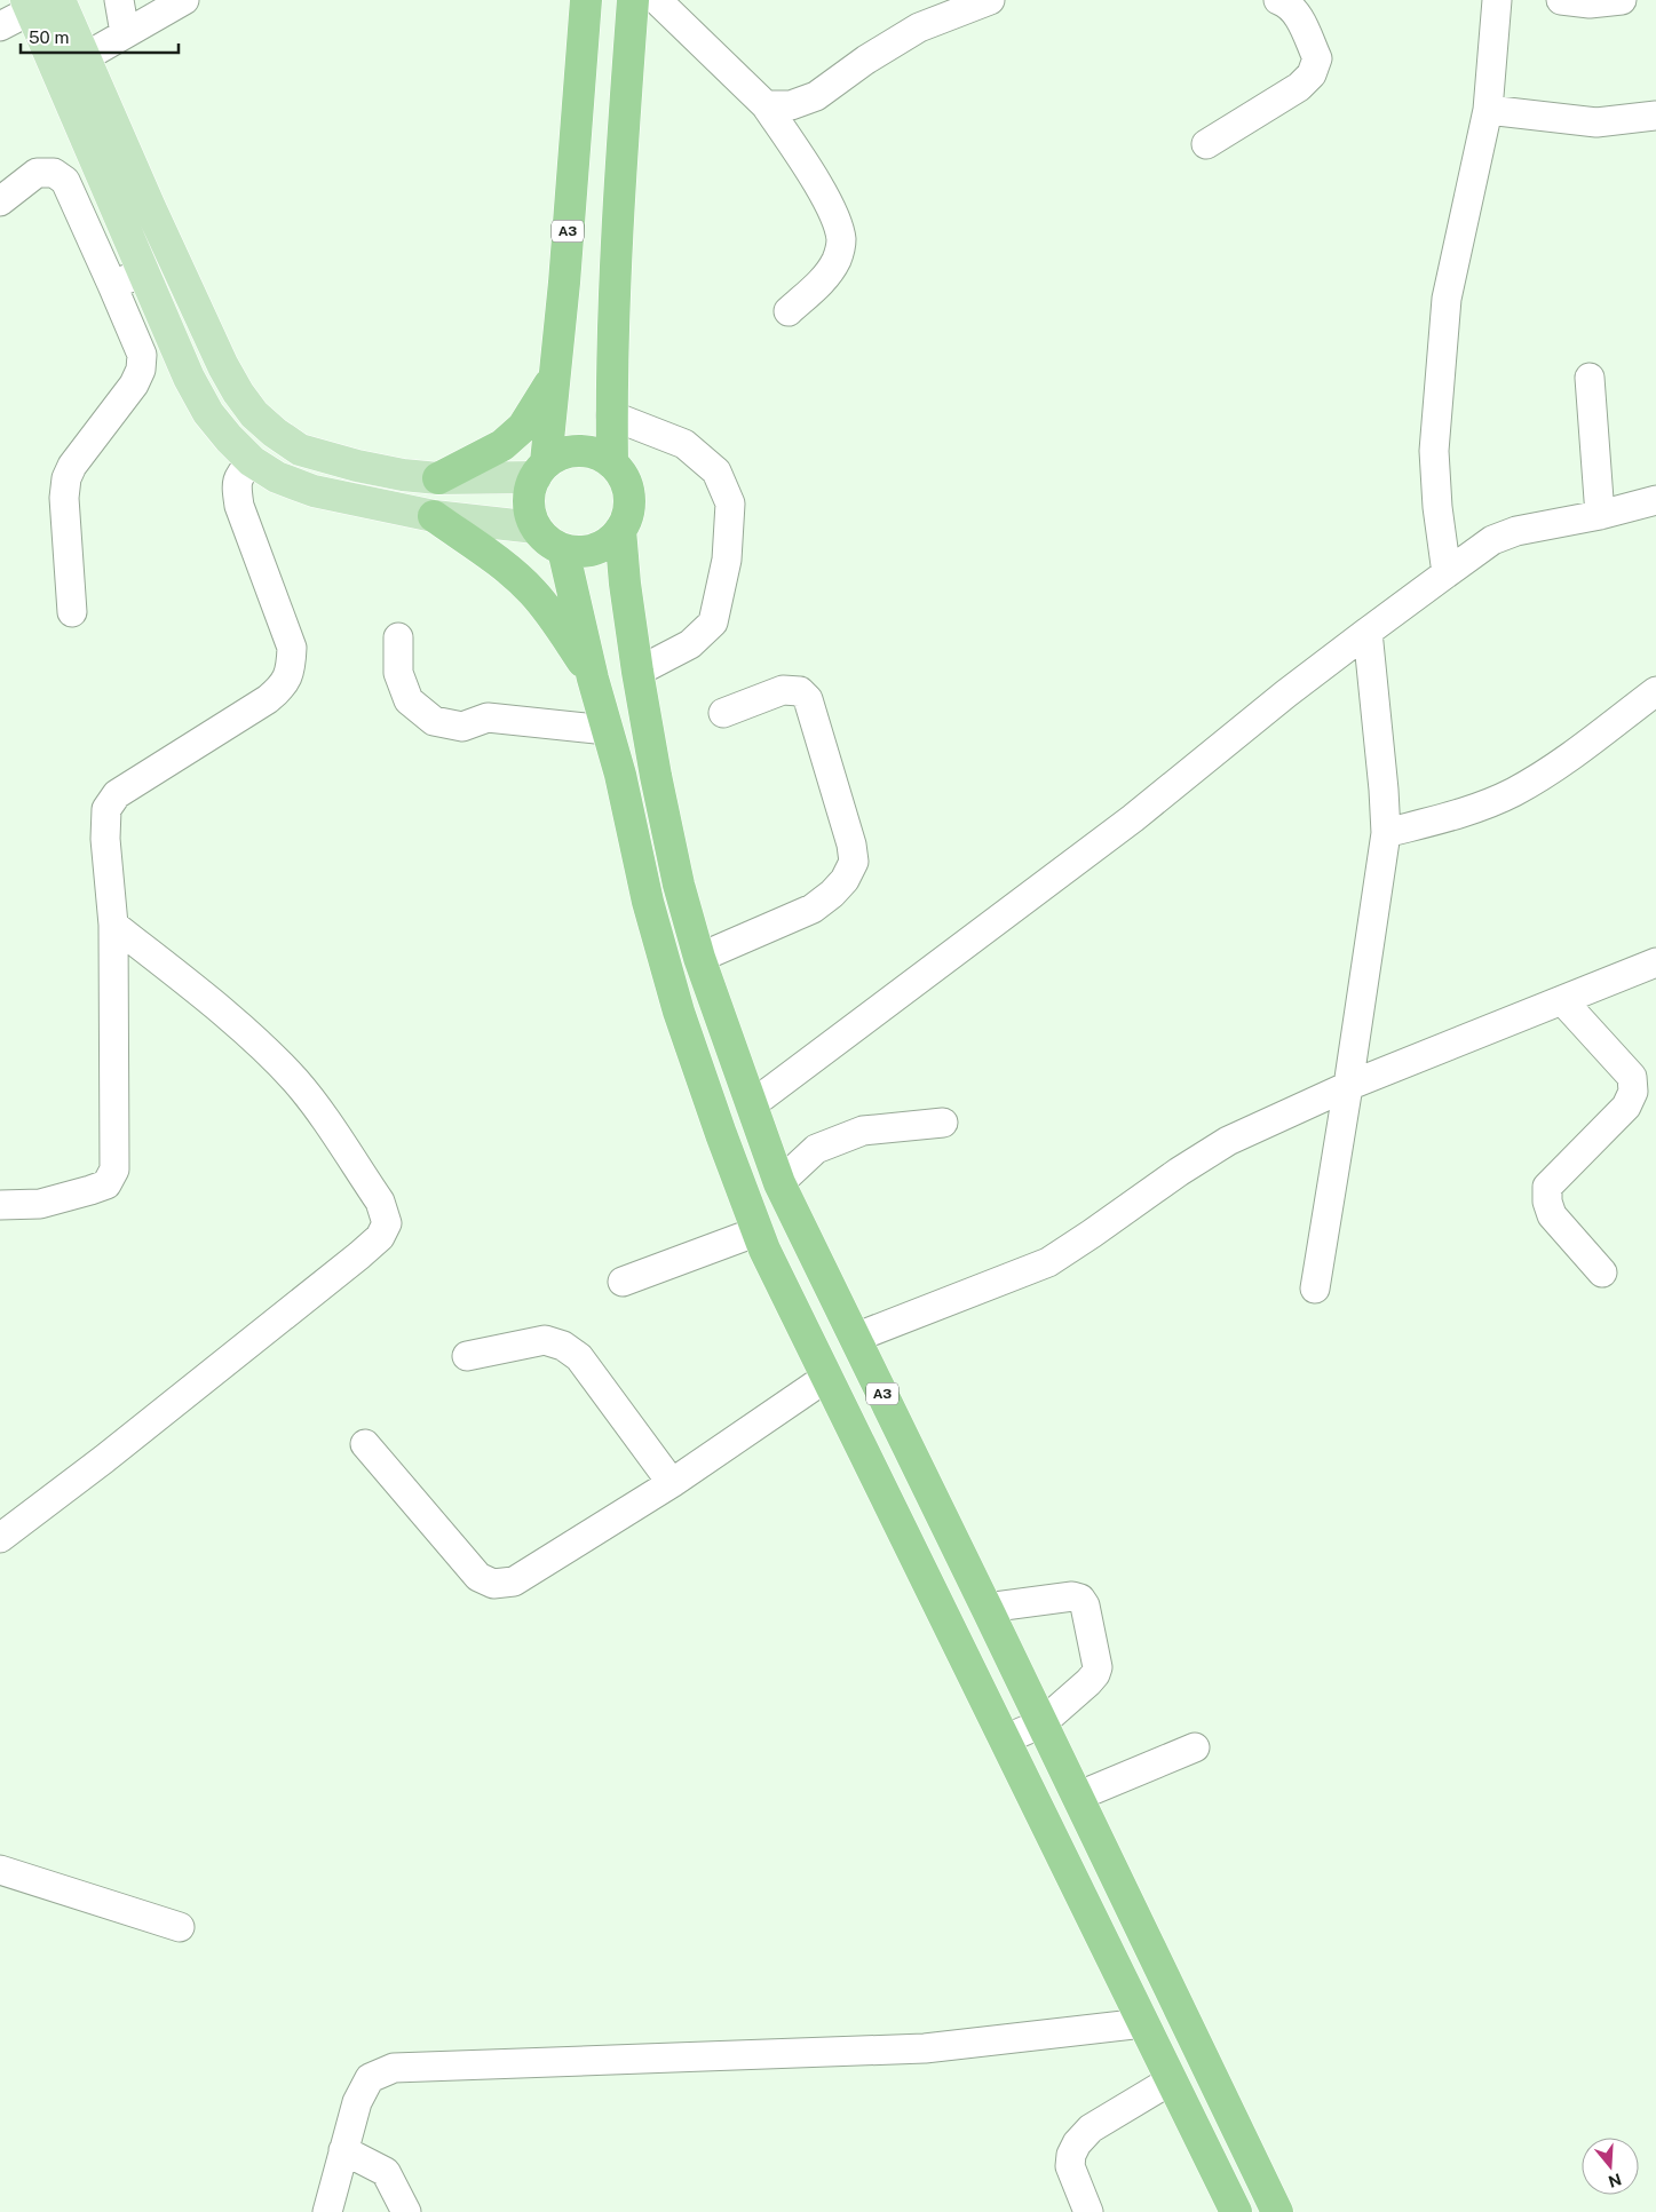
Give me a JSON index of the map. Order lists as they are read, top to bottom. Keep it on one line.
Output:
{"streets":{"highway":["A3"]},"scale_bar":"50 m","north":"bottom"}
